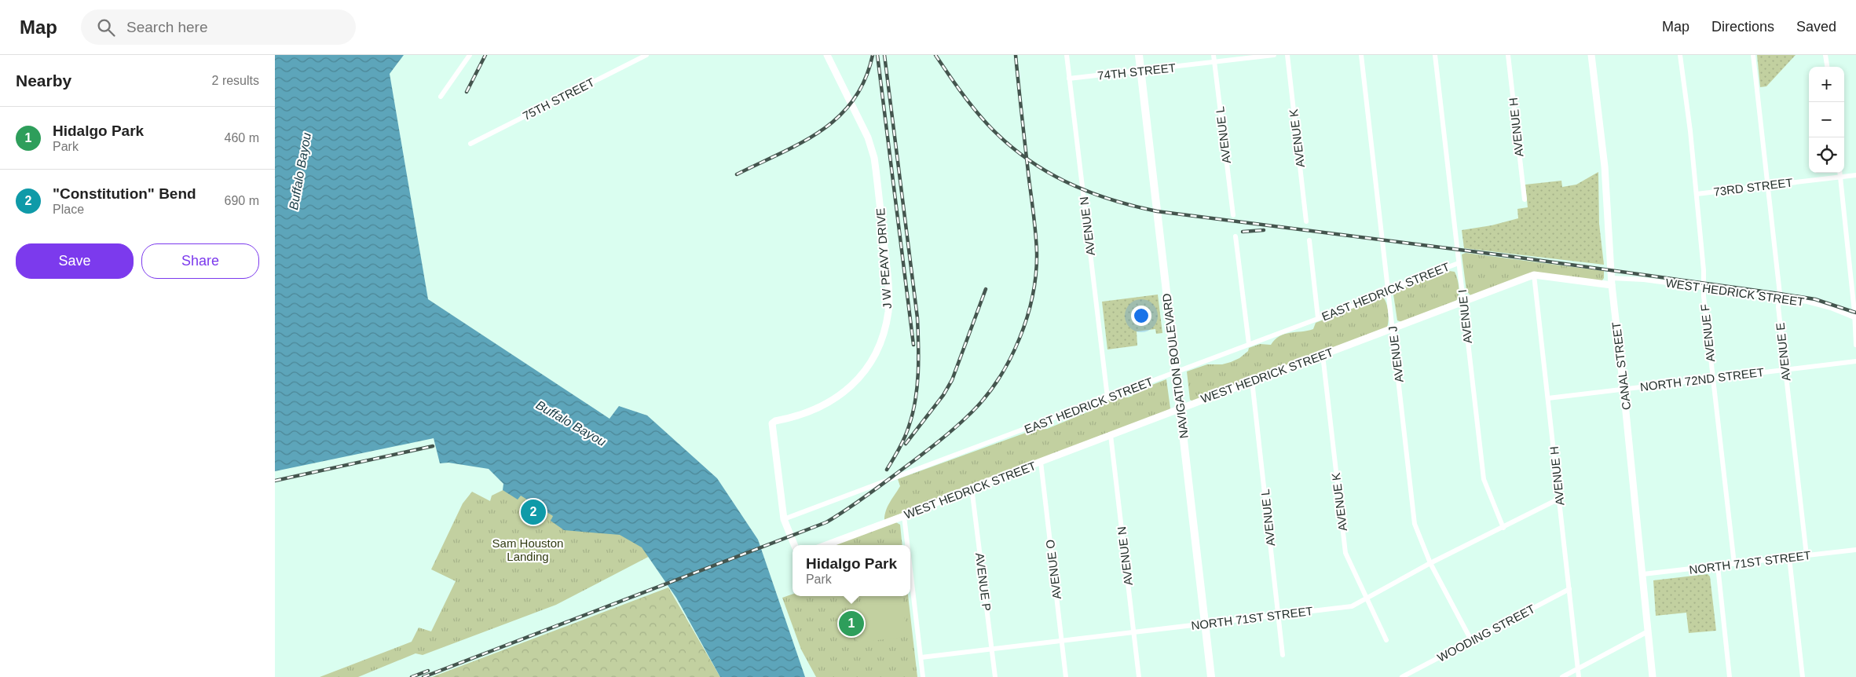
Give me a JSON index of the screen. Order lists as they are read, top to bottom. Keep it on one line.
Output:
{"streets":{"main road":["NAVIGATION BOULEVARD"],"street":["74TH STREET","75TH STREET","AVENUE H","AVENUE L","AVENUE K","73RD STREET","AVENUE N","J W PEAVY DRIVE","EAST HEDRICK STREET","WEST HEDRICK STREET","AVENUE I","AVENUE F","AVENUE E","AVENUE J","CANAL STREET","NORTH 72ND STREET","NORTH 71ST STREET","AVENUE O","AVENUE P","WOODING STREET"]},"crossings":[["74TH STREET","AVENUE L"],["74TH STREET","AVENUE N"],["74TH STREET","NAVIGATION BOULEVARD"],["AVENUE H","WEST HEDRICK STREET"],["AVENUE H","NORTH 72ND STREET"],["AVENUE H","NORTH 71ST STREET"],["AVENUE H","WOODING STREET"],["AVENUE L","WEST HEDRICK STREET"],["AVENUE L","NORTH 71ST STREET"],["AVENUE K","WEST HEDRICK STREET"],["AVENUE K","NORTH 71ST STREET"],["73RD STREET","AVENUE F"],["73RD STREET","AVENUE E"],["AVENUE N","EAST HEDRICK STREET"],["AVENUE N","WEST HEDRICK STREET"],["AVENUE N","NORTH 71ST STREET"],["J W PEAVY DRIVE","EAST HEDRICK STREET"],["EAST HEDRICK STREET","AVENUE I"],["EAST HEDRICK STREET","AVENUE J"],["EAST HEDRICK STREET","NAVIGATION BOULEVARD"],["WEST HEDRICK STREET","AVENUE I"],["WEST HEDRICK STREET","AVENUE F"],["WEST HEDRICK STREET","AVENUE E"],["WEST HEDRICK STREET","AVENUE J"],["WEST HEDRICK STREET","NAVIGATION BOULEVARD"],["WEST HEDRICK STREET","CANAL STREET"],["WEST HEDRICK STREET","AVENUE O"],["WEST HEDRICK STREET","AVENUE P"],["AVENUE I","NORTH 71ST STREET"],["AVENUE F","NORTH 72ND STREET"],["AVENUE F","NORTH 71ST STREET"],["AVENUE E","NORTH 72ND STREET"],["AVENUE E","NORTH 71ST STREET"],["AVENUE J","NORTH 71ST STREET"],["AVENUE J","WOODING STREET"],["NAVIGATION BOULEVARD","NORTH 71ST STREET"],["CANAL STREET","NORTH 72ND STREET"],["CANAL STREET","NORTH 71ST STREET"],["NORTH 71ST STREET","AVENUE O"],["NORTH 71ST STREET","AVENUE P"]],"water":["Buffalo Bayou"],"parks":["Sam Houston Landing"],"page":{"header":"Map","search":"Search here","nav":["Map","Directions","Saved"],"heading":["Nearby","2 results"],"map_buttons":["+","−"],"list":[{"mark":"1","name":"Hidalgo Park","note":"Park","value":"460 m"},{"mark":"2","name":"\"Constitution\" Bend","note":"Place","value":"690 m"}],"buttons":["Save","Share"],"pins":["2","1"],"popup":["Hidalgo Park","Park"]}}
